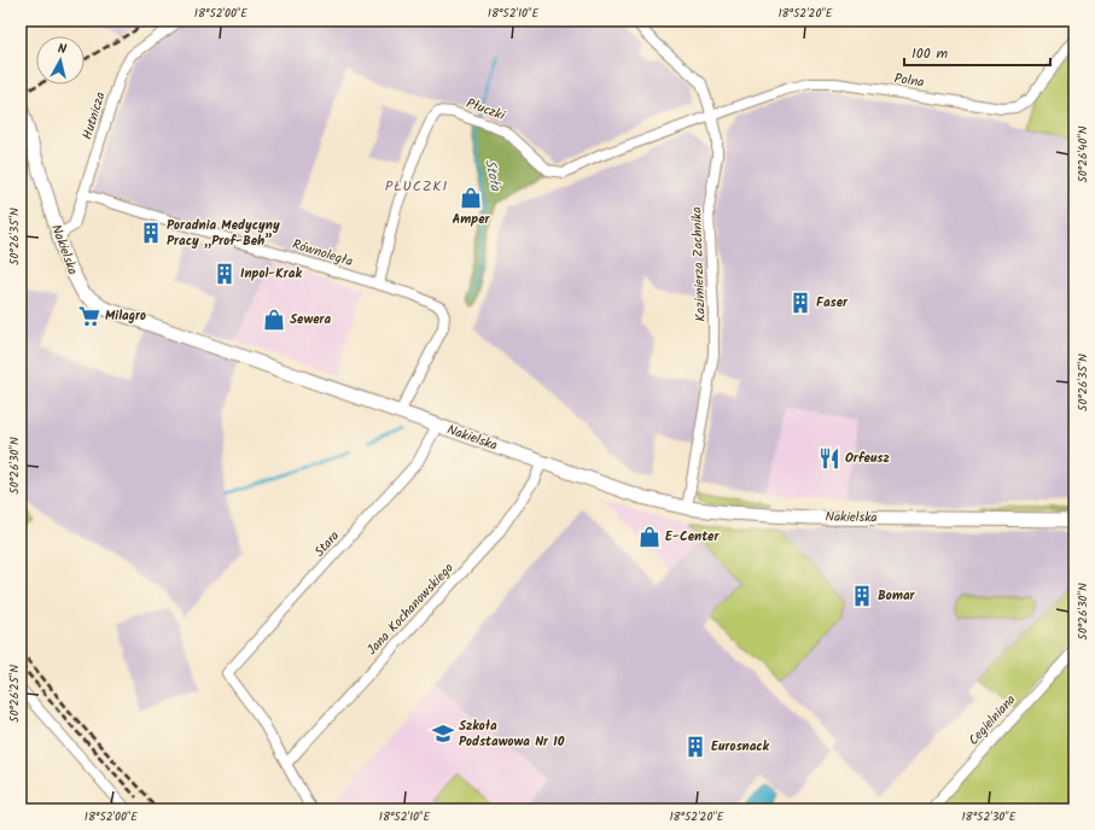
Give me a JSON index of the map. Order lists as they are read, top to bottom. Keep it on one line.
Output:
{"streets":{"street":["Polna","Płuczki","Hutnicza","Nakielska","Równoległa","Kazimierza Zachnika","Stara","Jana Kochanowskiego","Cegielniana"]},"crossings":[["Polna","Płuczki"],["Polna","Kazimierza Zachnika"],["Płuczki","Równoległa"],["Płuczki","Kazimierza Zachnika"],["Hutnicza","Nakielska"],["Hutnicza","Równoległa"],["Nakielska","Równoległa"],["Nakielska","Kazimierza Zachnika"],["Nakielska","Stara"],["Nakielska","Jana Kochanowskiego"],["Stara","Jana Kochanowskiego"]],"districts":["PŁUCZKI"],"water":["Stoła"],"places":{"shop":["Amper","Sewera","E-Center"],"building":["Poradnia Medycyny Pracy „Prof-Beh”","Inpol-Krak","Faser","Bomar","Eurosnack"],"supermarket":["Milagro"],"restaurant":["Orfeusz"],"school or university":["Szkoła Podstawowa Nr 10"]},"scale_bar":"100 m","north":"top","coordinates":["18°52'00\"E","18°52'10\"E","18°52'20\"E","50°26'40\"N","50°26'35\"N","50°26'30\"N","50°26'25\"N","18°52'30\"E"]}
